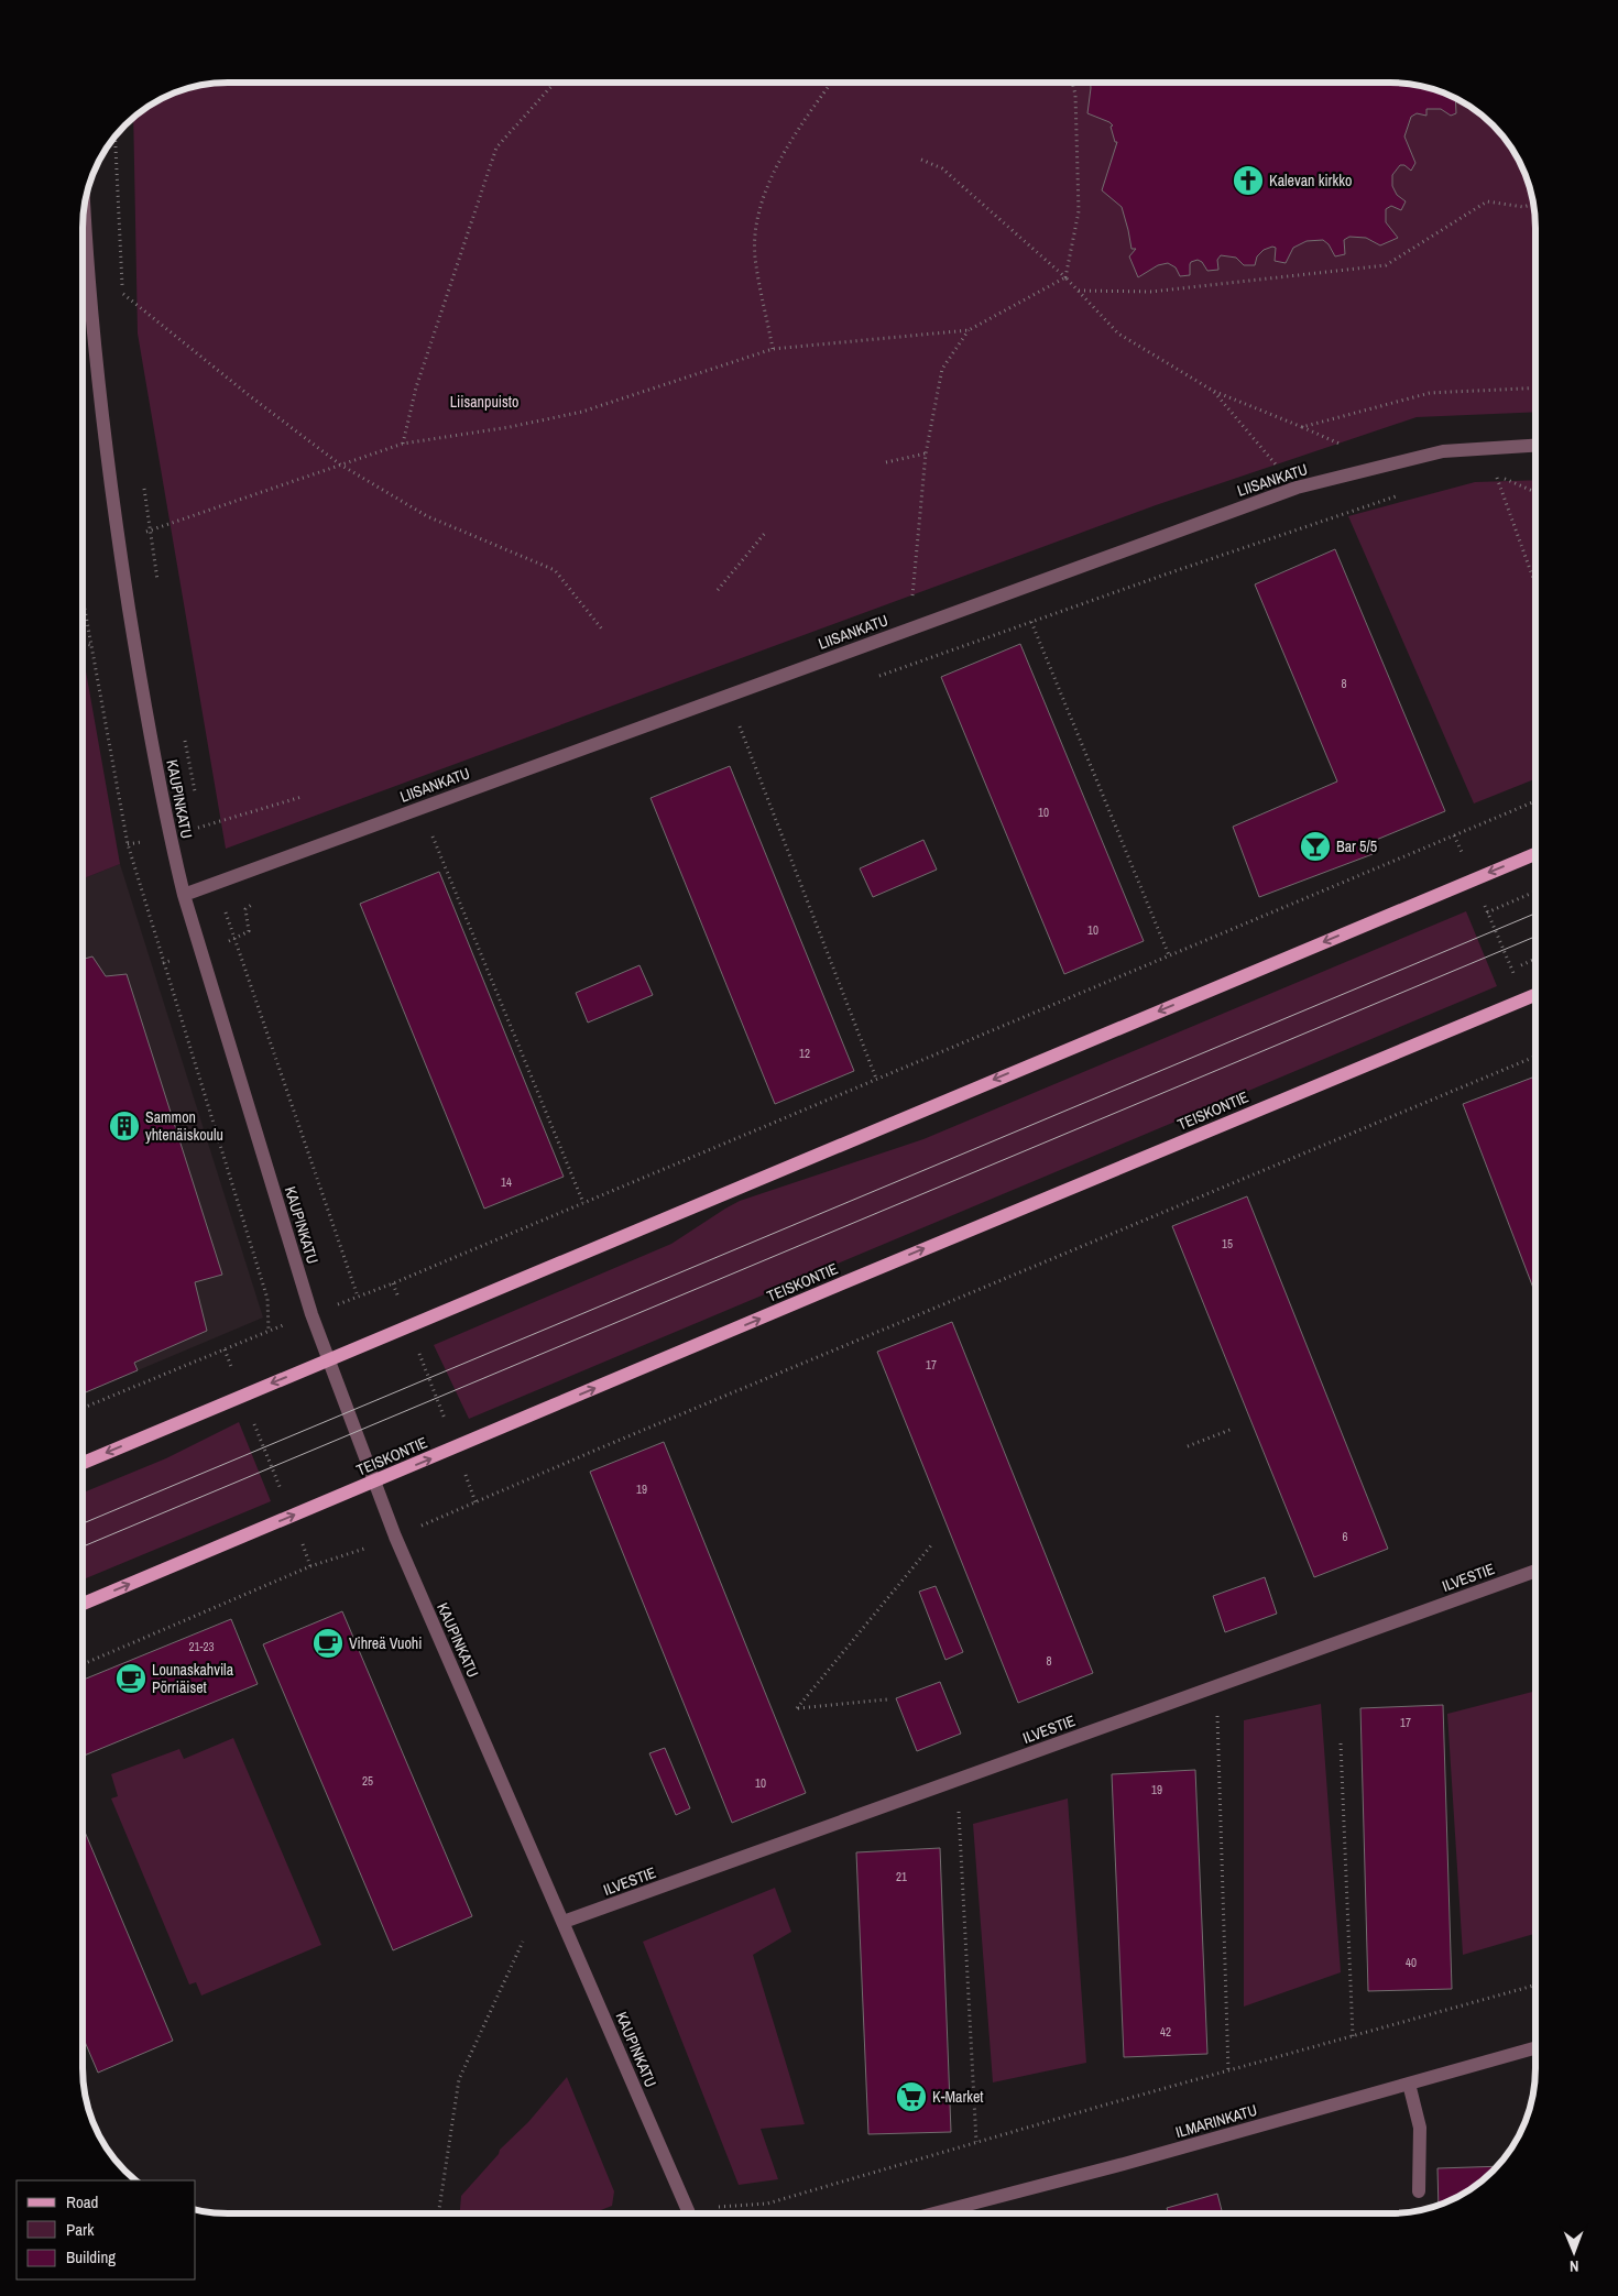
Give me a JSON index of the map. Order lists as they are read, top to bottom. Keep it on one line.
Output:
{"streets":{"main road":["TEISKONTIE"],"street":["LIISANKATU","KAUPINKATU","ILVESTIE","ILMARINKATU"]},"crossings":[["LIISANKATU","KAUPINKATU"],["KAUPINKATU","TEISKONTIE"],["KAUPINKATU","ILVESTIE"]],"one_way":["TEISKONTIE"],"parks":["Liisanpuisto"],"places":{"church":["Kalevan kirkko"],"bar":["Bar 5/5"],"building":["Sammon yhtenäiskoulu"],"cafe":["Vihreä Vuohi","Lounaskahvila Pörriäiset"],"supermarket":["K-Market"]},"house_numbers":["8","10","10","12","14","15","17","19","6","21-23","8","17","25","10","19","21","40","42"],"legend":["Road","Park","Building"],"north":"bottom"}
